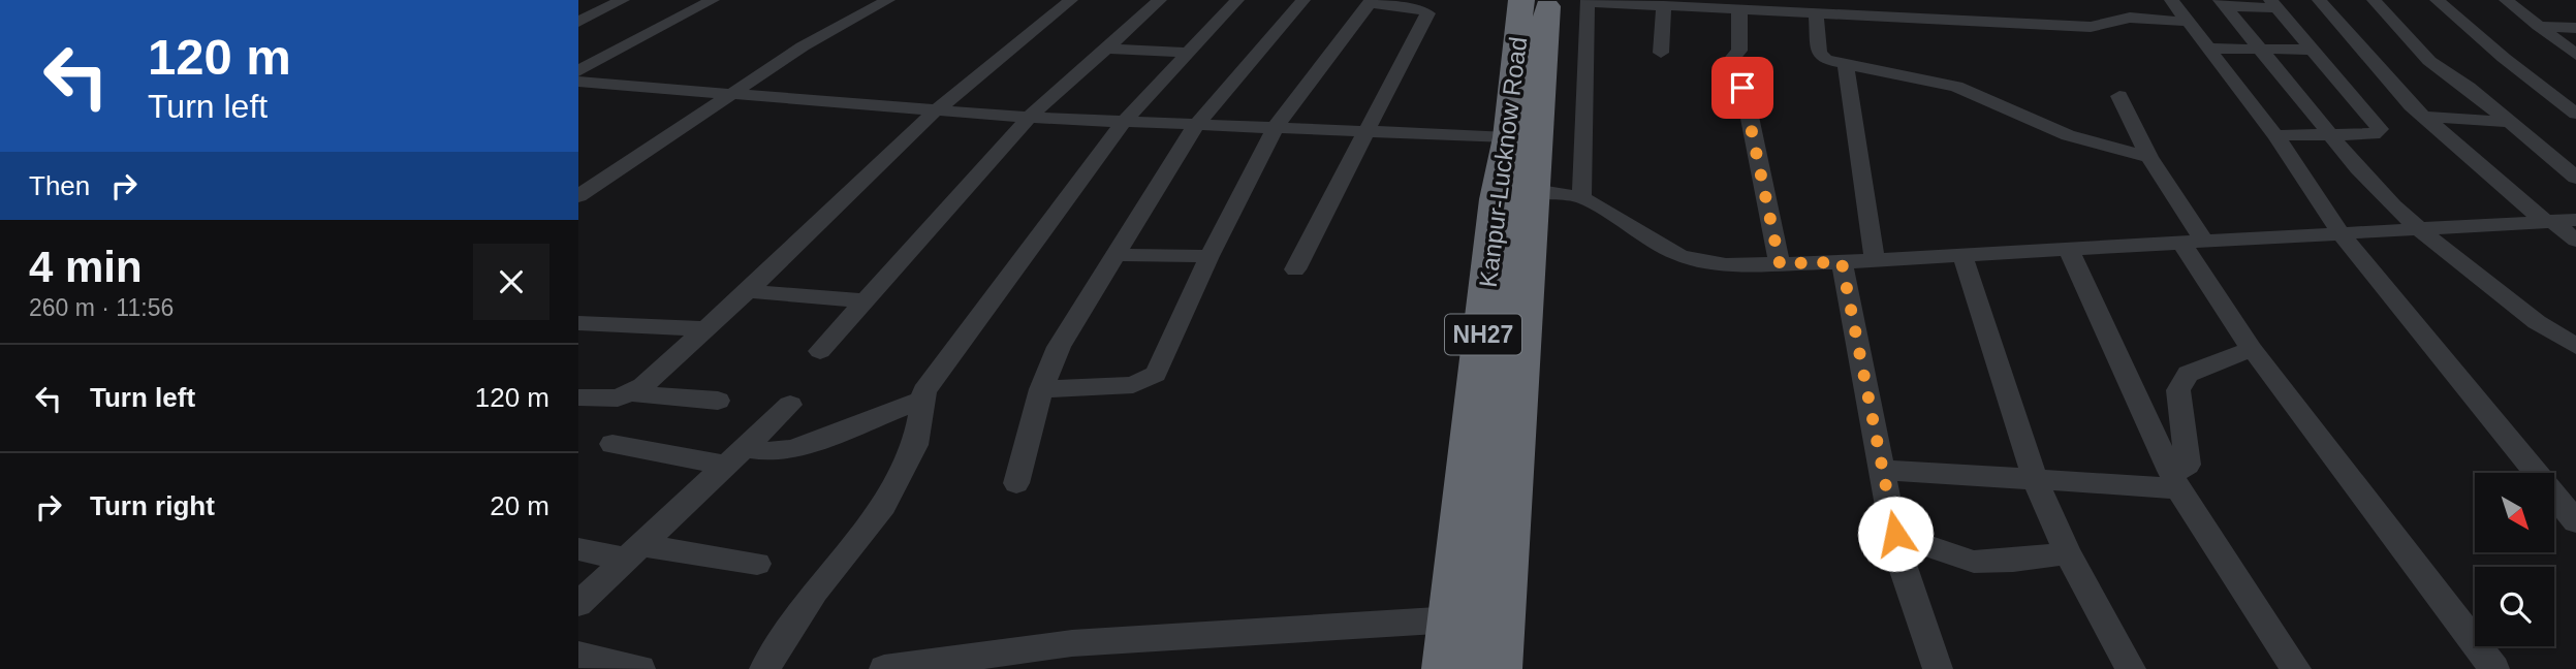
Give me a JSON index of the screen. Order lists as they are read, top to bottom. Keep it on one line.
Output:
{"streets":{"highway":["Kanpur-Lucknow Road","NH27"]},"north":"bottom right","page":{"turn":["120 m","Turn left"],"then":"Then","heading":["4 min","260 m · 11:56"],"list":[{"name":"Turn left","value":"120 m"},{"name":"Turn right","value":"20 m"}]}}
